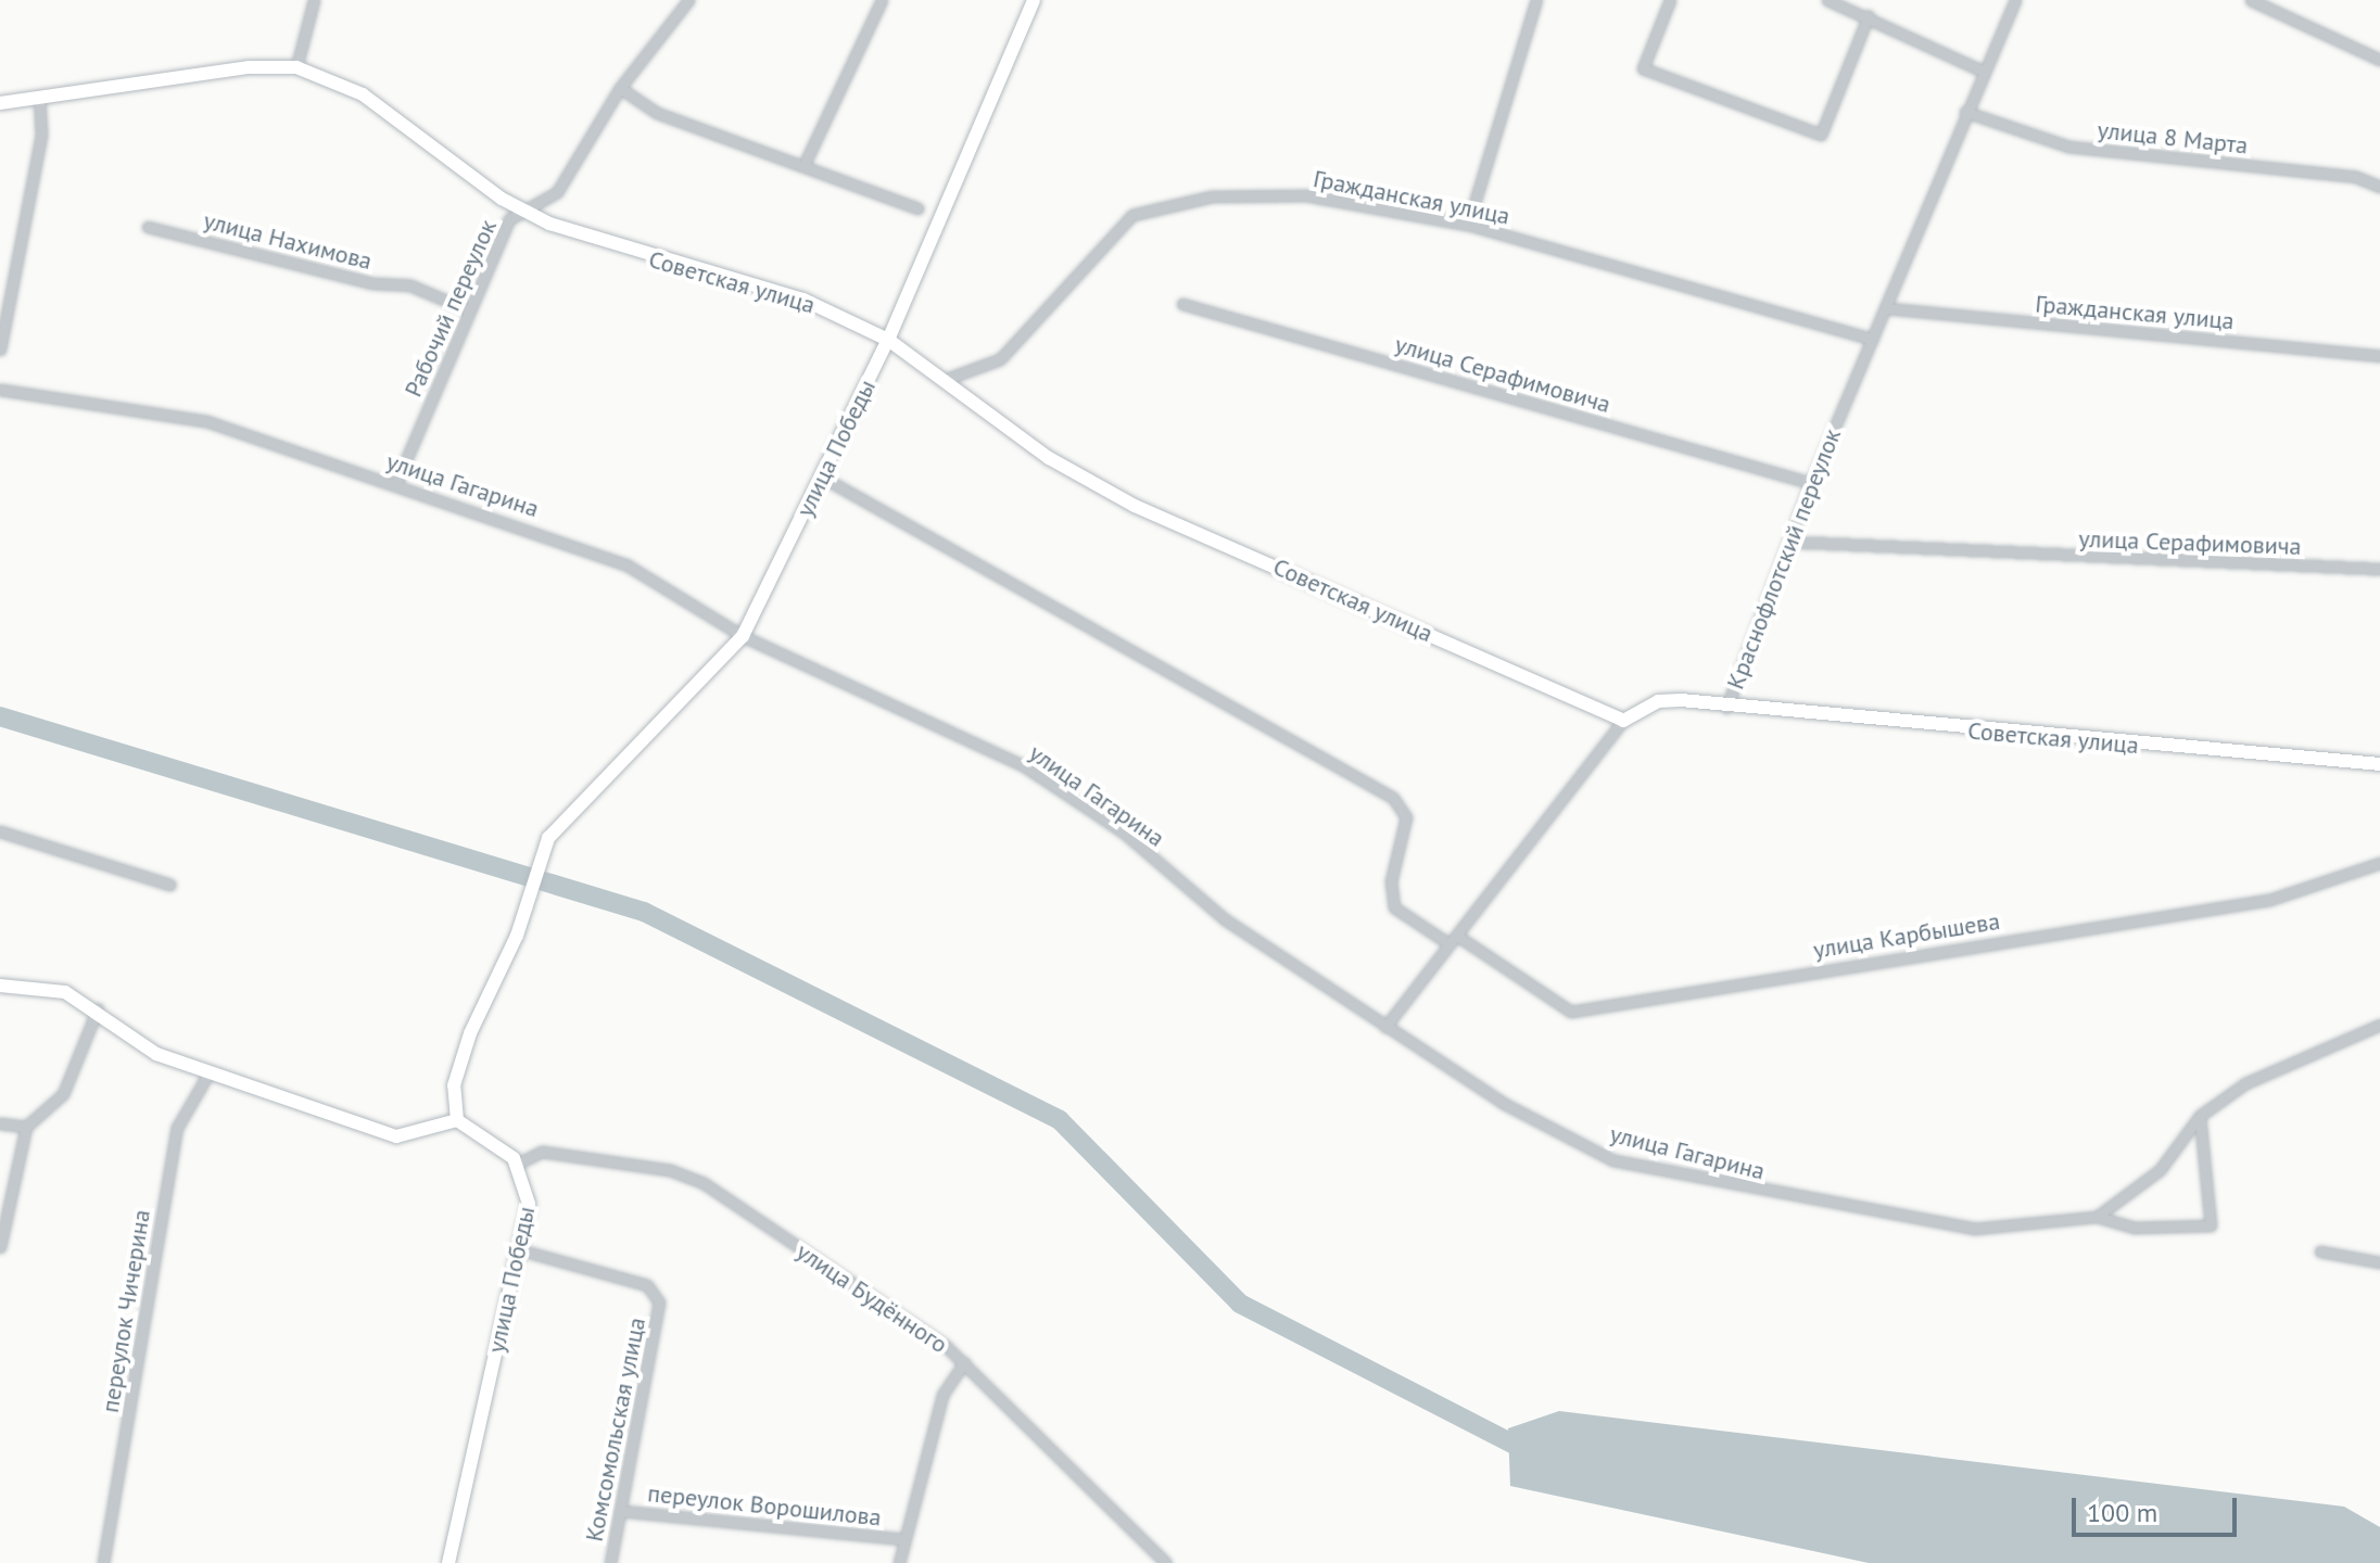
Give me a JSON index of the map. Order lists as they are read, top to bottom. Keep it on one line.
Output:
{"streets":{"street":["улица 8 Марта","Гражданская улица","улица Нахимова","Советская улица","Рабочий переулок","улица Серафимовича","улица Победы","улица Гагарина","Краснофлотский переулок","улица Карбышева","улица Будённого","переулок Чичерина","Комсомольская улица","переулок Ворошилова"]},"crossings":[["улица 8 Марта","Краснофлотский переулок"],["Гражданская улица","Советская улица"],["Гражданская улица","Краснофлотский переулок"],["улица Нахимова","Рабочий переулок"],["Советская улица","Рабочий переулок"],["Советская улица","улица Победы"],["Советская улица","Краснофлотский переулок"],["Рабочий переулок","улица Гагарина"],["улица Серафимовича","Краснофлотский переулок"],["улица Победы","улица Гагарина"],["улица Победы","улица Карбышева"],["улица Победы","улица Будённого"],["улица Победы","Комсомольская улица"],["улица Гагарина","Краснофлотский переулок"],["Краснофлотский переулок","улица Карбышева"],["улица Будённого","переулок Ворошилова"],["Комсомольская улица","переулок Ворошилова"]],"scale_bar":"100 m"}
